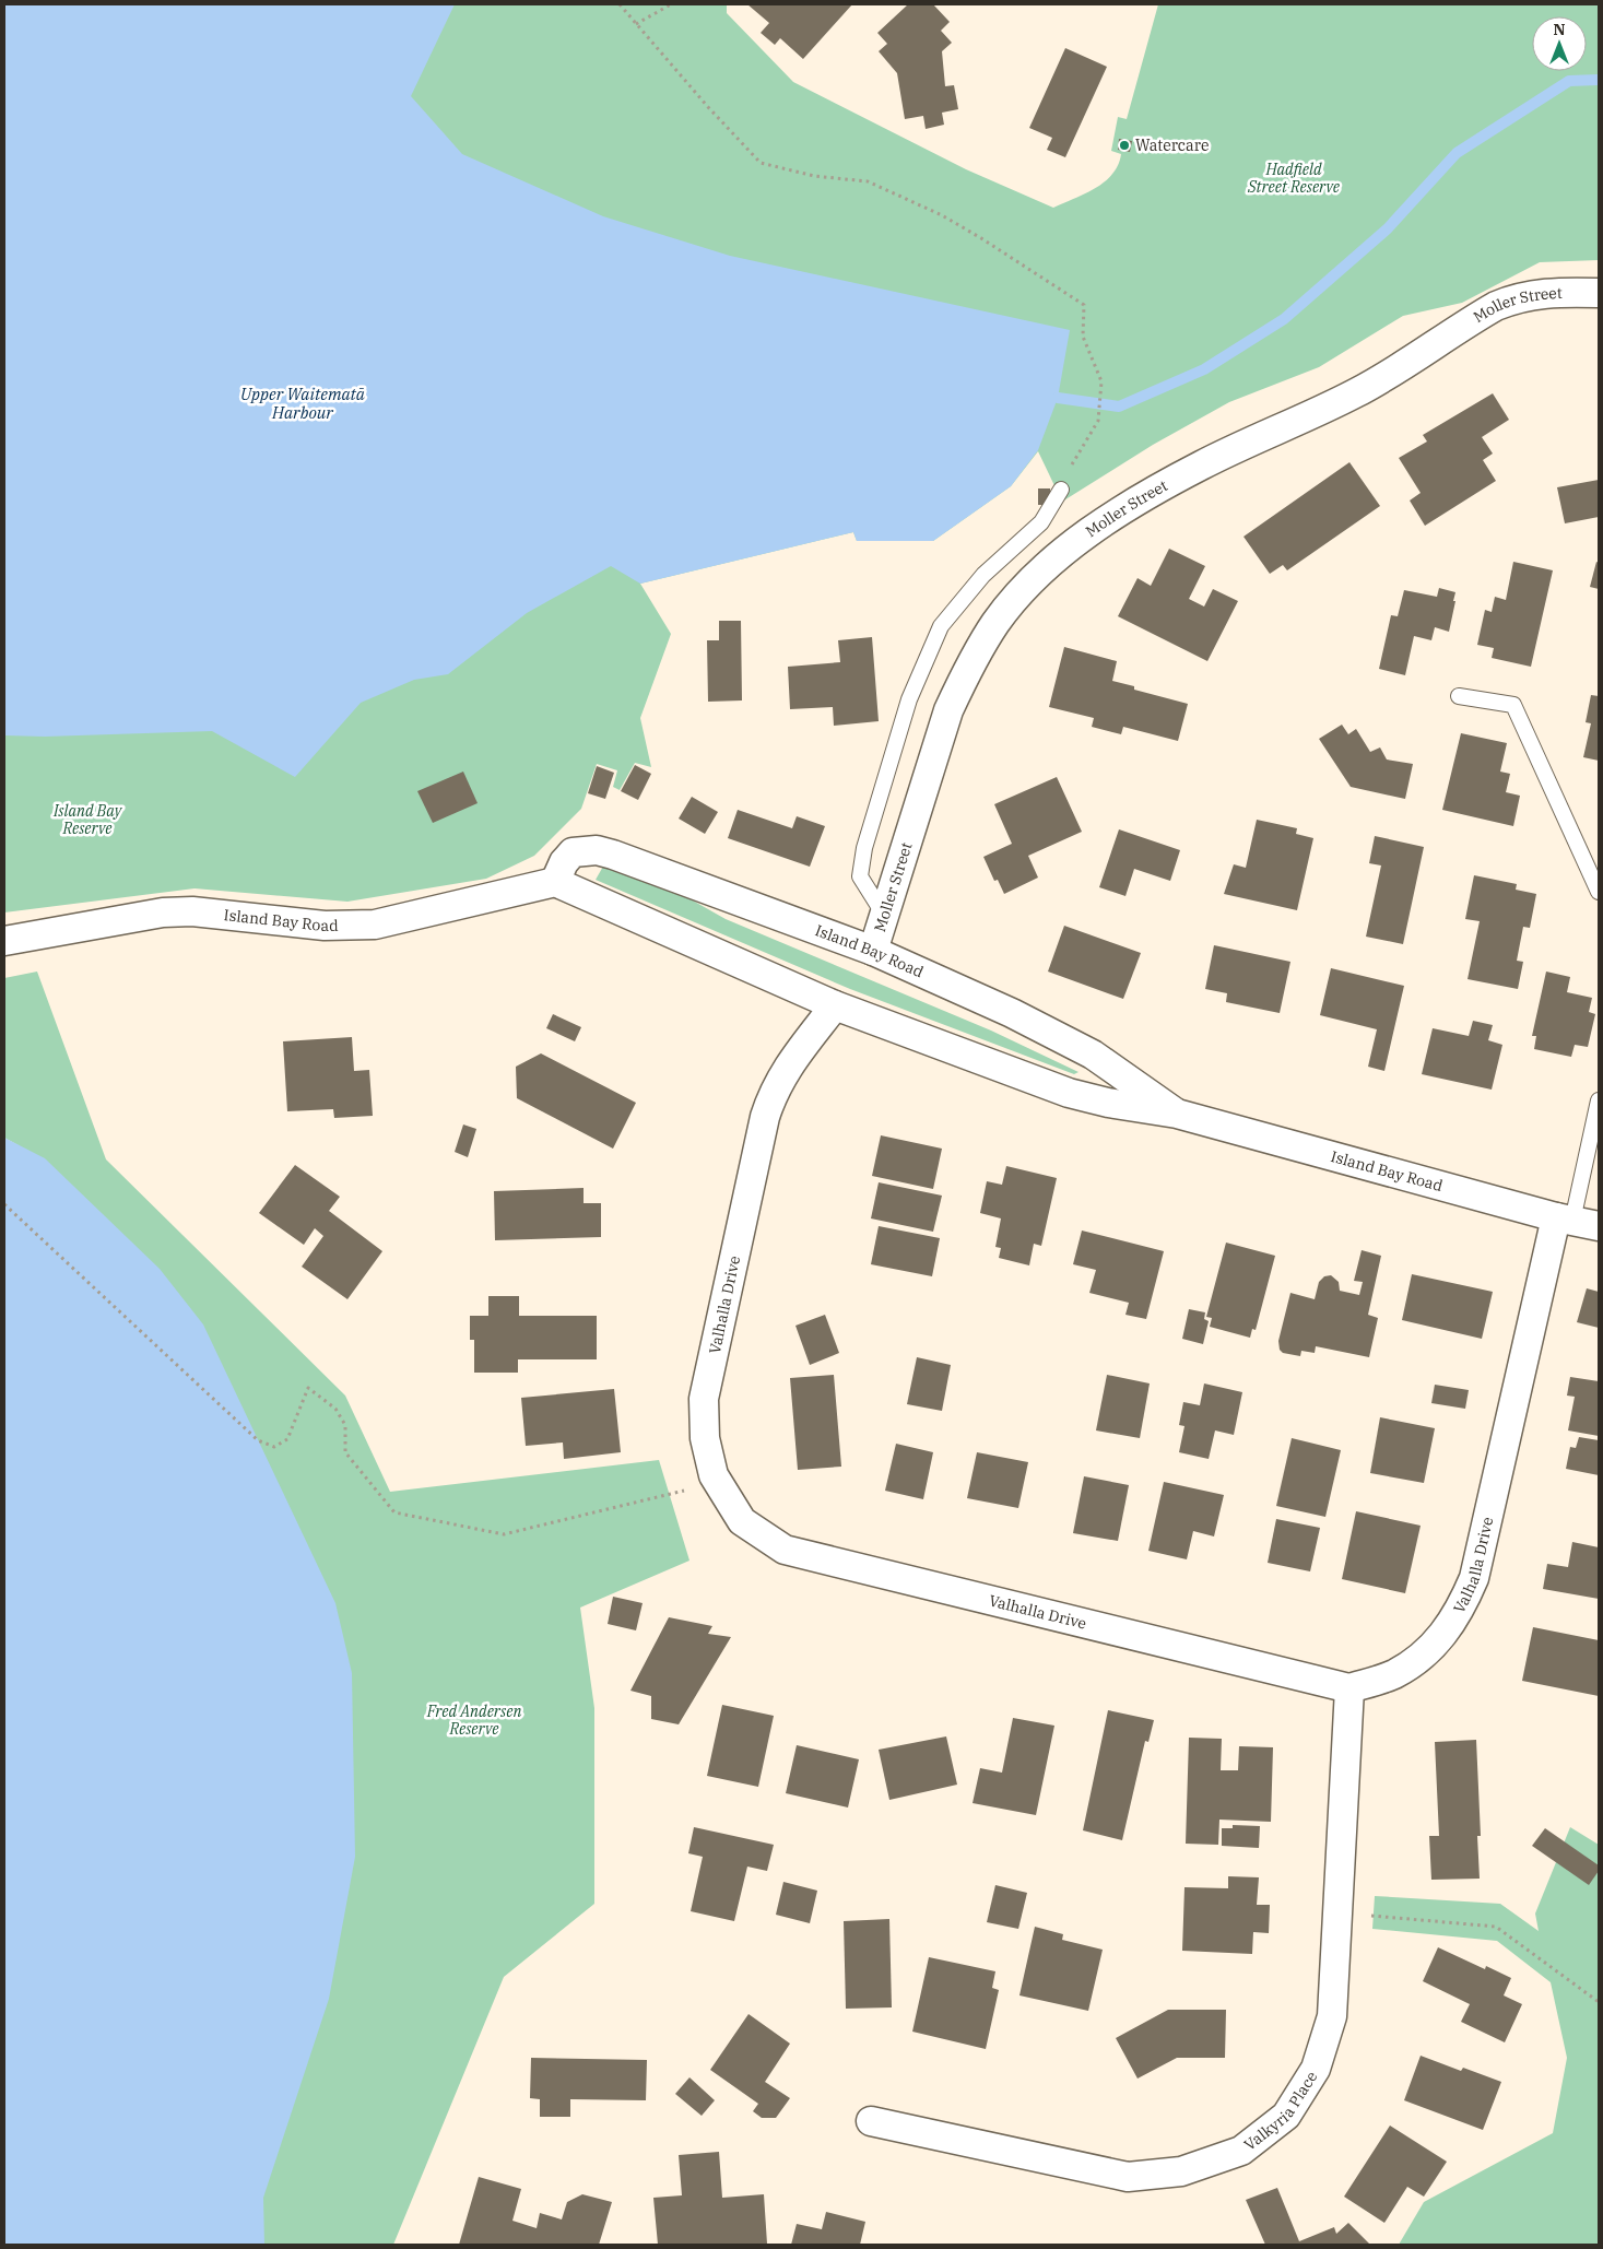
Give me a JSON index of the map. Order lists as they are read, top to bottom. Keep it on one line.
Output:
{"streets":{"street":["Moller Street","Island Bay Road","Valhalla Drive","Valkyria Place"]},"crossings":[["Moller Street","Island Bay Road"],["Island Bay Road","Valhalla Drive"],["Valhalla Drive","Valkyria Place"]],"water":["Upper Waitematā Harbour"],"parks":["Hadfield Street Reserve","Island Bay Reserve","Fred Andersen Reserve"],"places":["Watercare"],"north":"top"}
